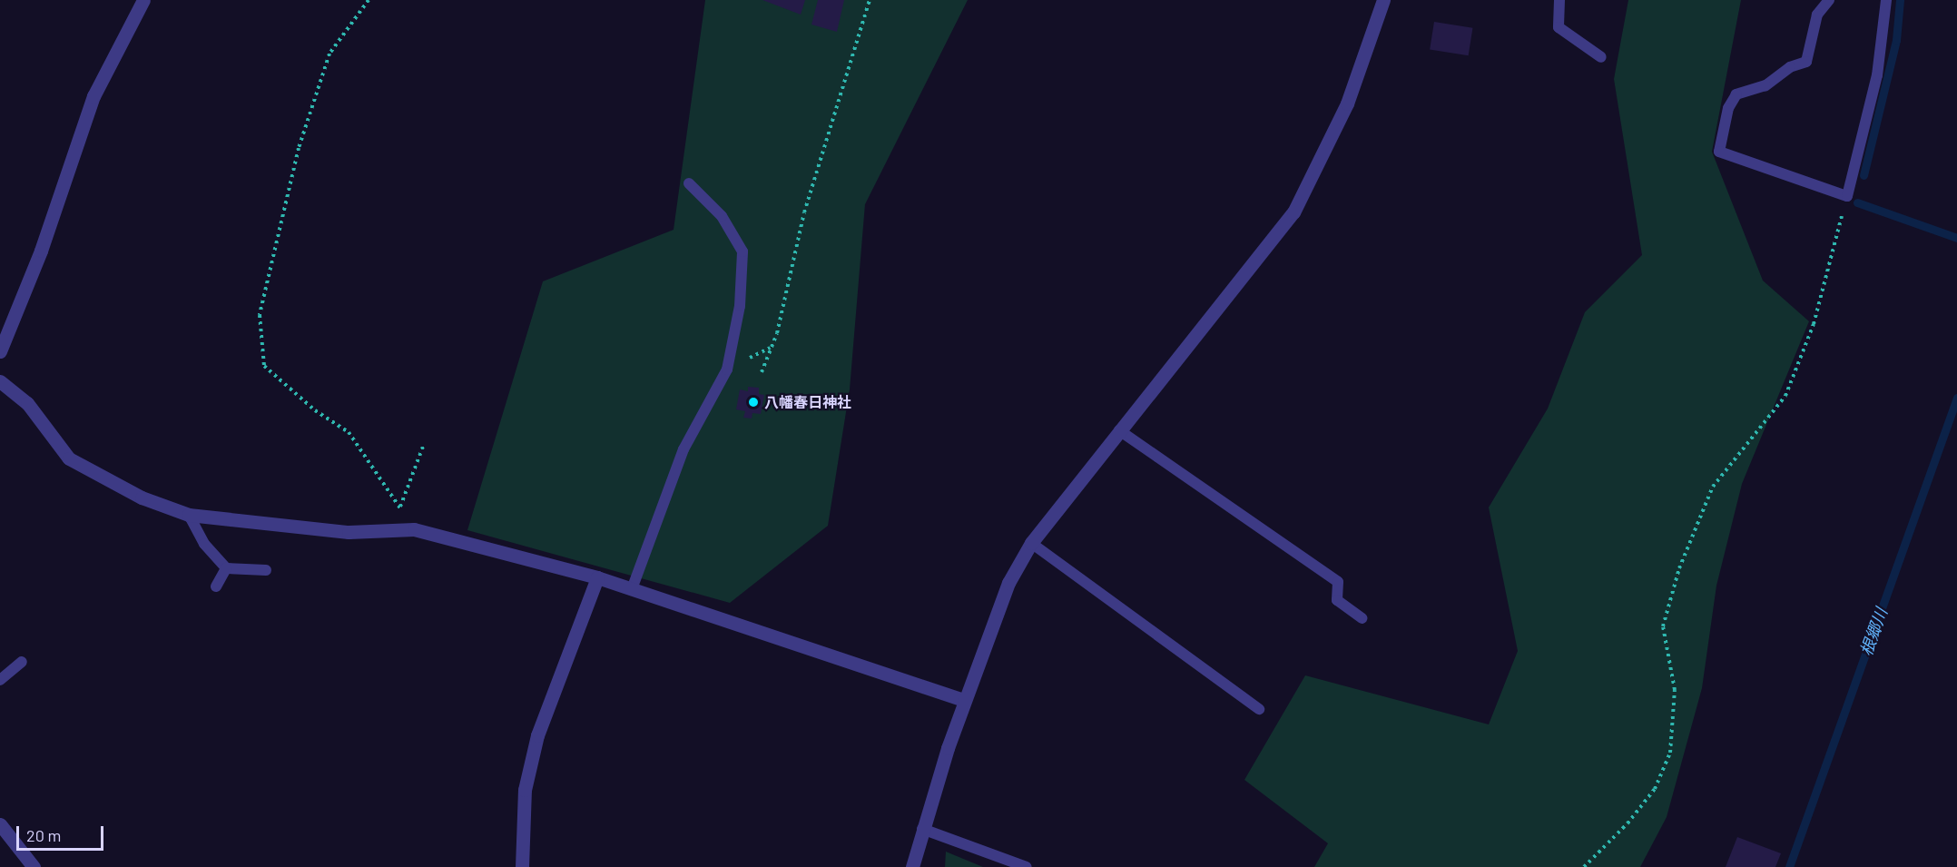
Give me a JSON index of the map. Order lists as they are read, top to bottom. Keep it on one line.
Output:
{"water":["根郷川"],"places":["八幡春日神社"],"scale_bar":"20 m"}
